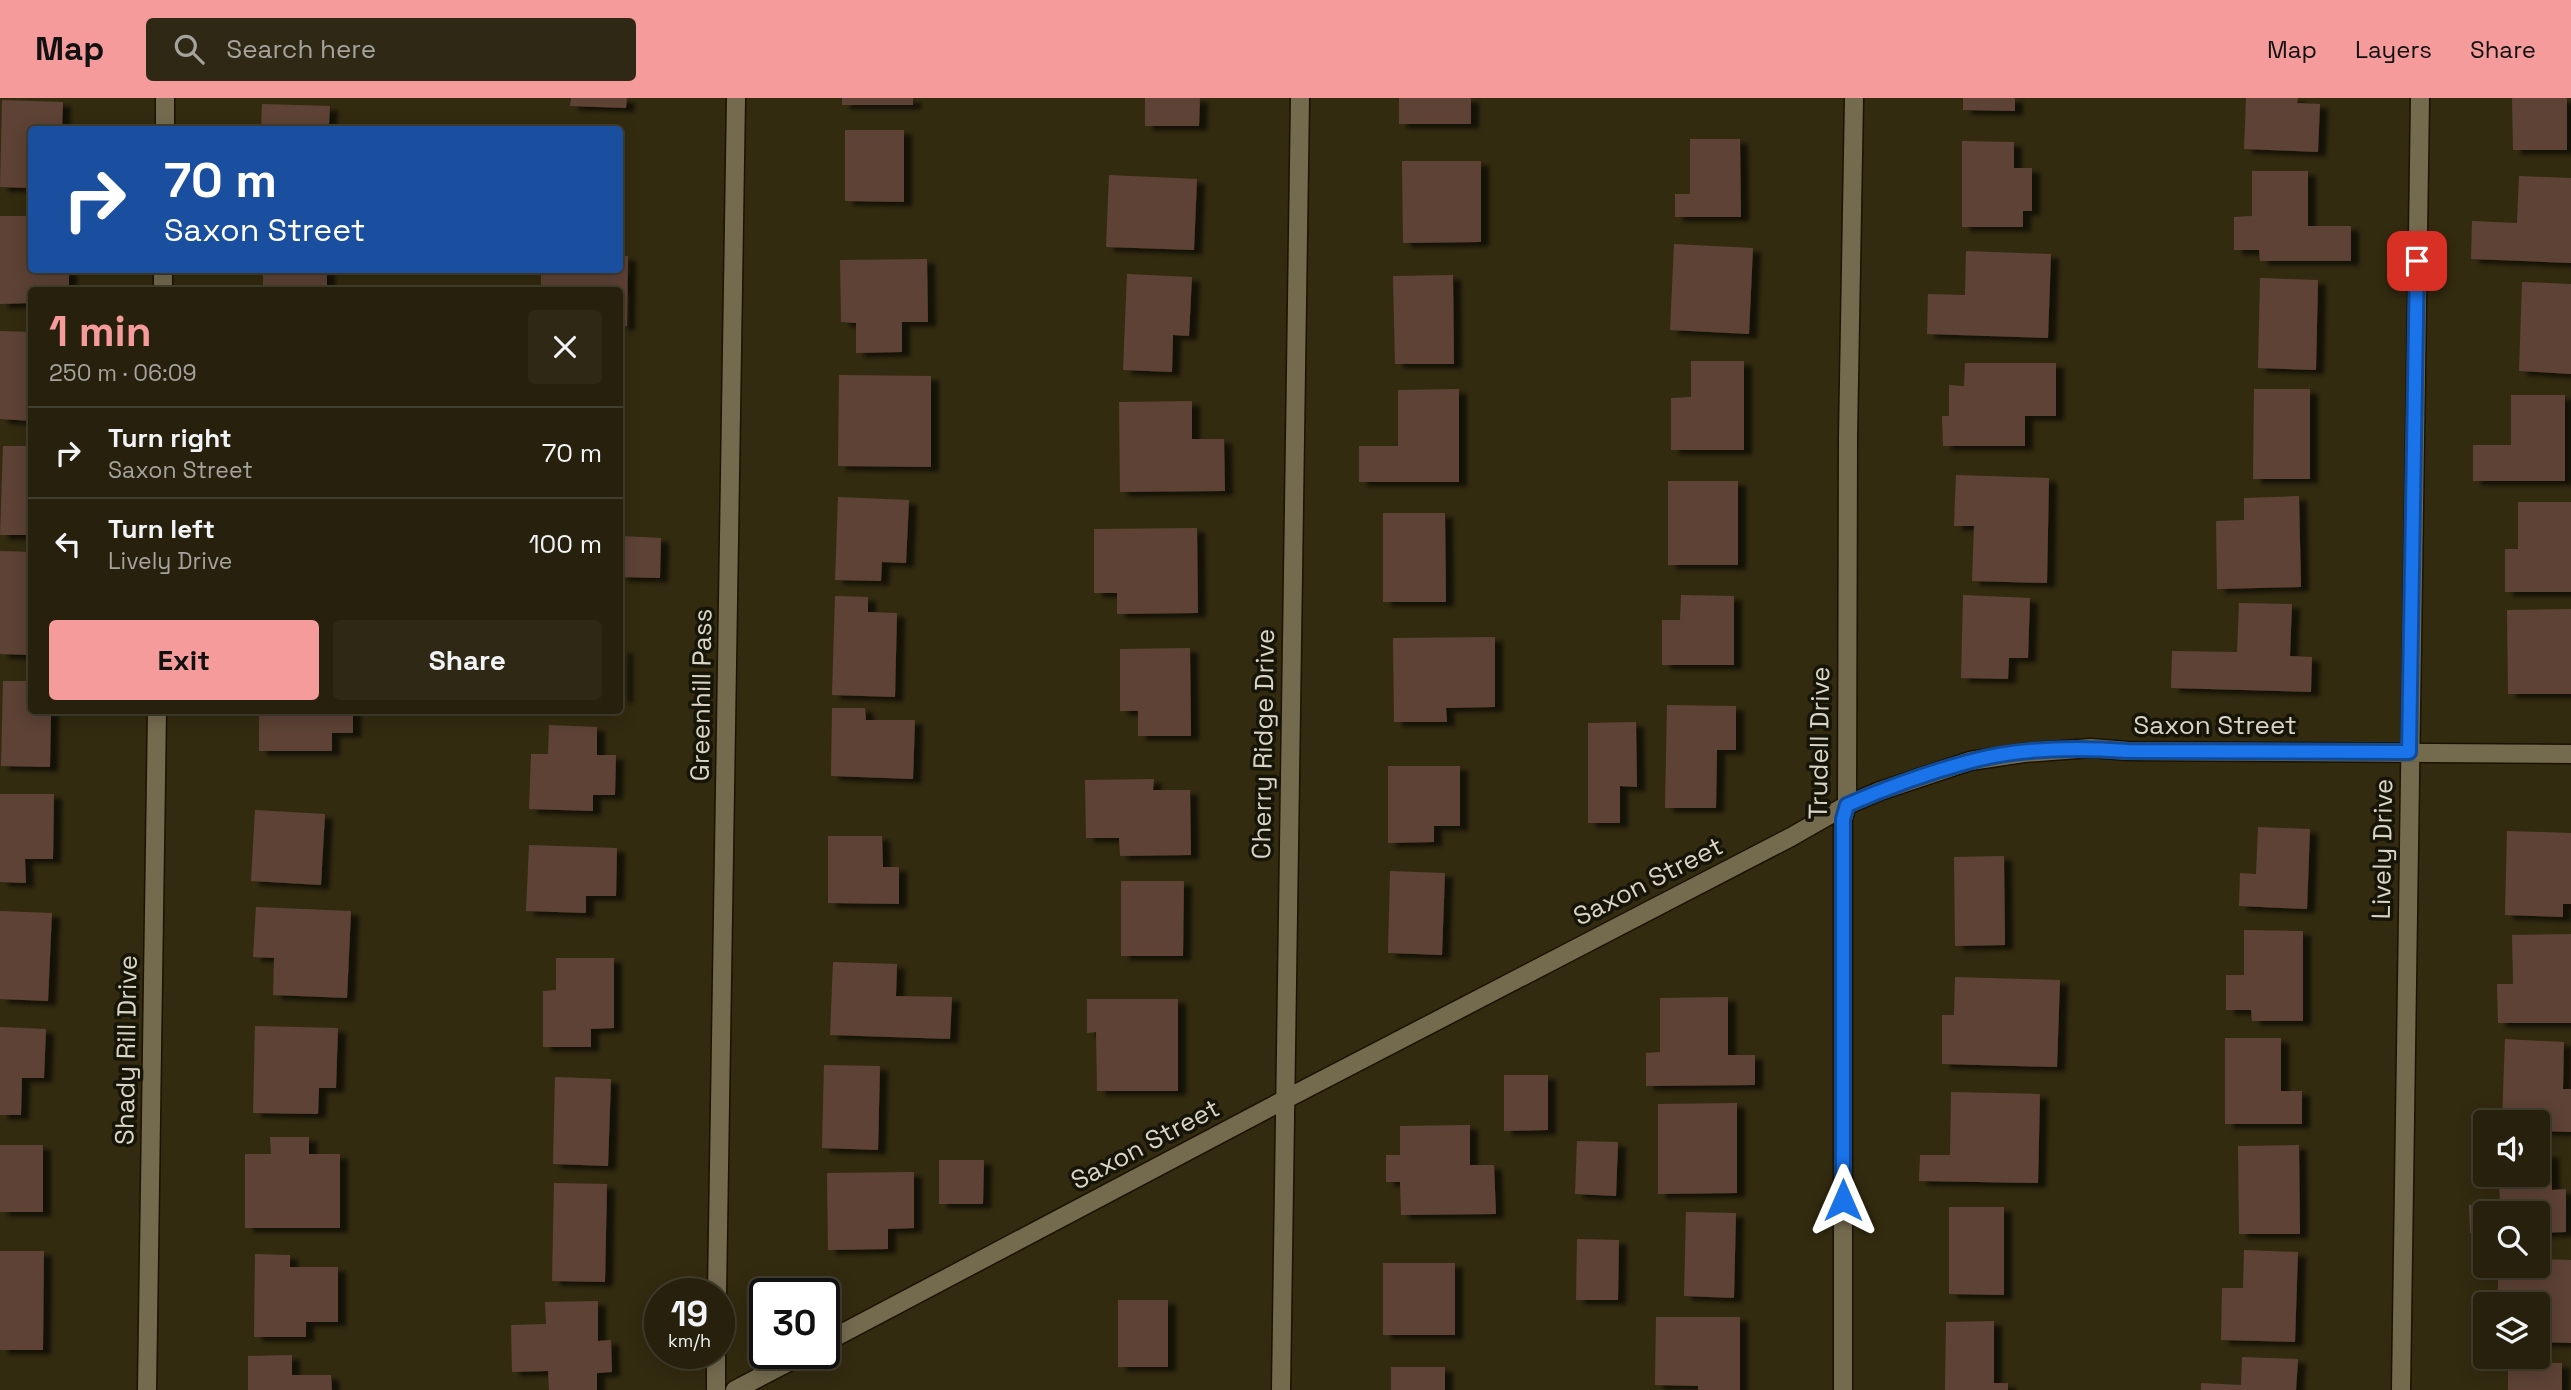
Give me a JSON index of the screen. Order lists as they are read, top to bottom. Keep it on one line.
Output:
{"streets":{"street":["Greenhill Pass","Saxon Street","Trudell Drive","Cherry Ridge Drive","Lively Drive","Shady Rill Drive"]},"crossings":[["Saxon Street","Trudell Drive"],["Saxon Street","Cherry Ridge Drive"],["Saxon Street","Lively Drive"]],"page":{"header":"Map","search":"Search here","nav":["Map","Layers","Share"],"turn":["70 m","Saxon Street"],"heading":["1 min","250 m · 06:09"],"list":[{"name":"Turn right","note":"Saxon Street","value":"70 m"},{"name":"Turn left","note":"Lively Drive","value":"100 m"}],"buttons":["Exit","Share"],"speed":"19 km/h","limit":"30"}}
